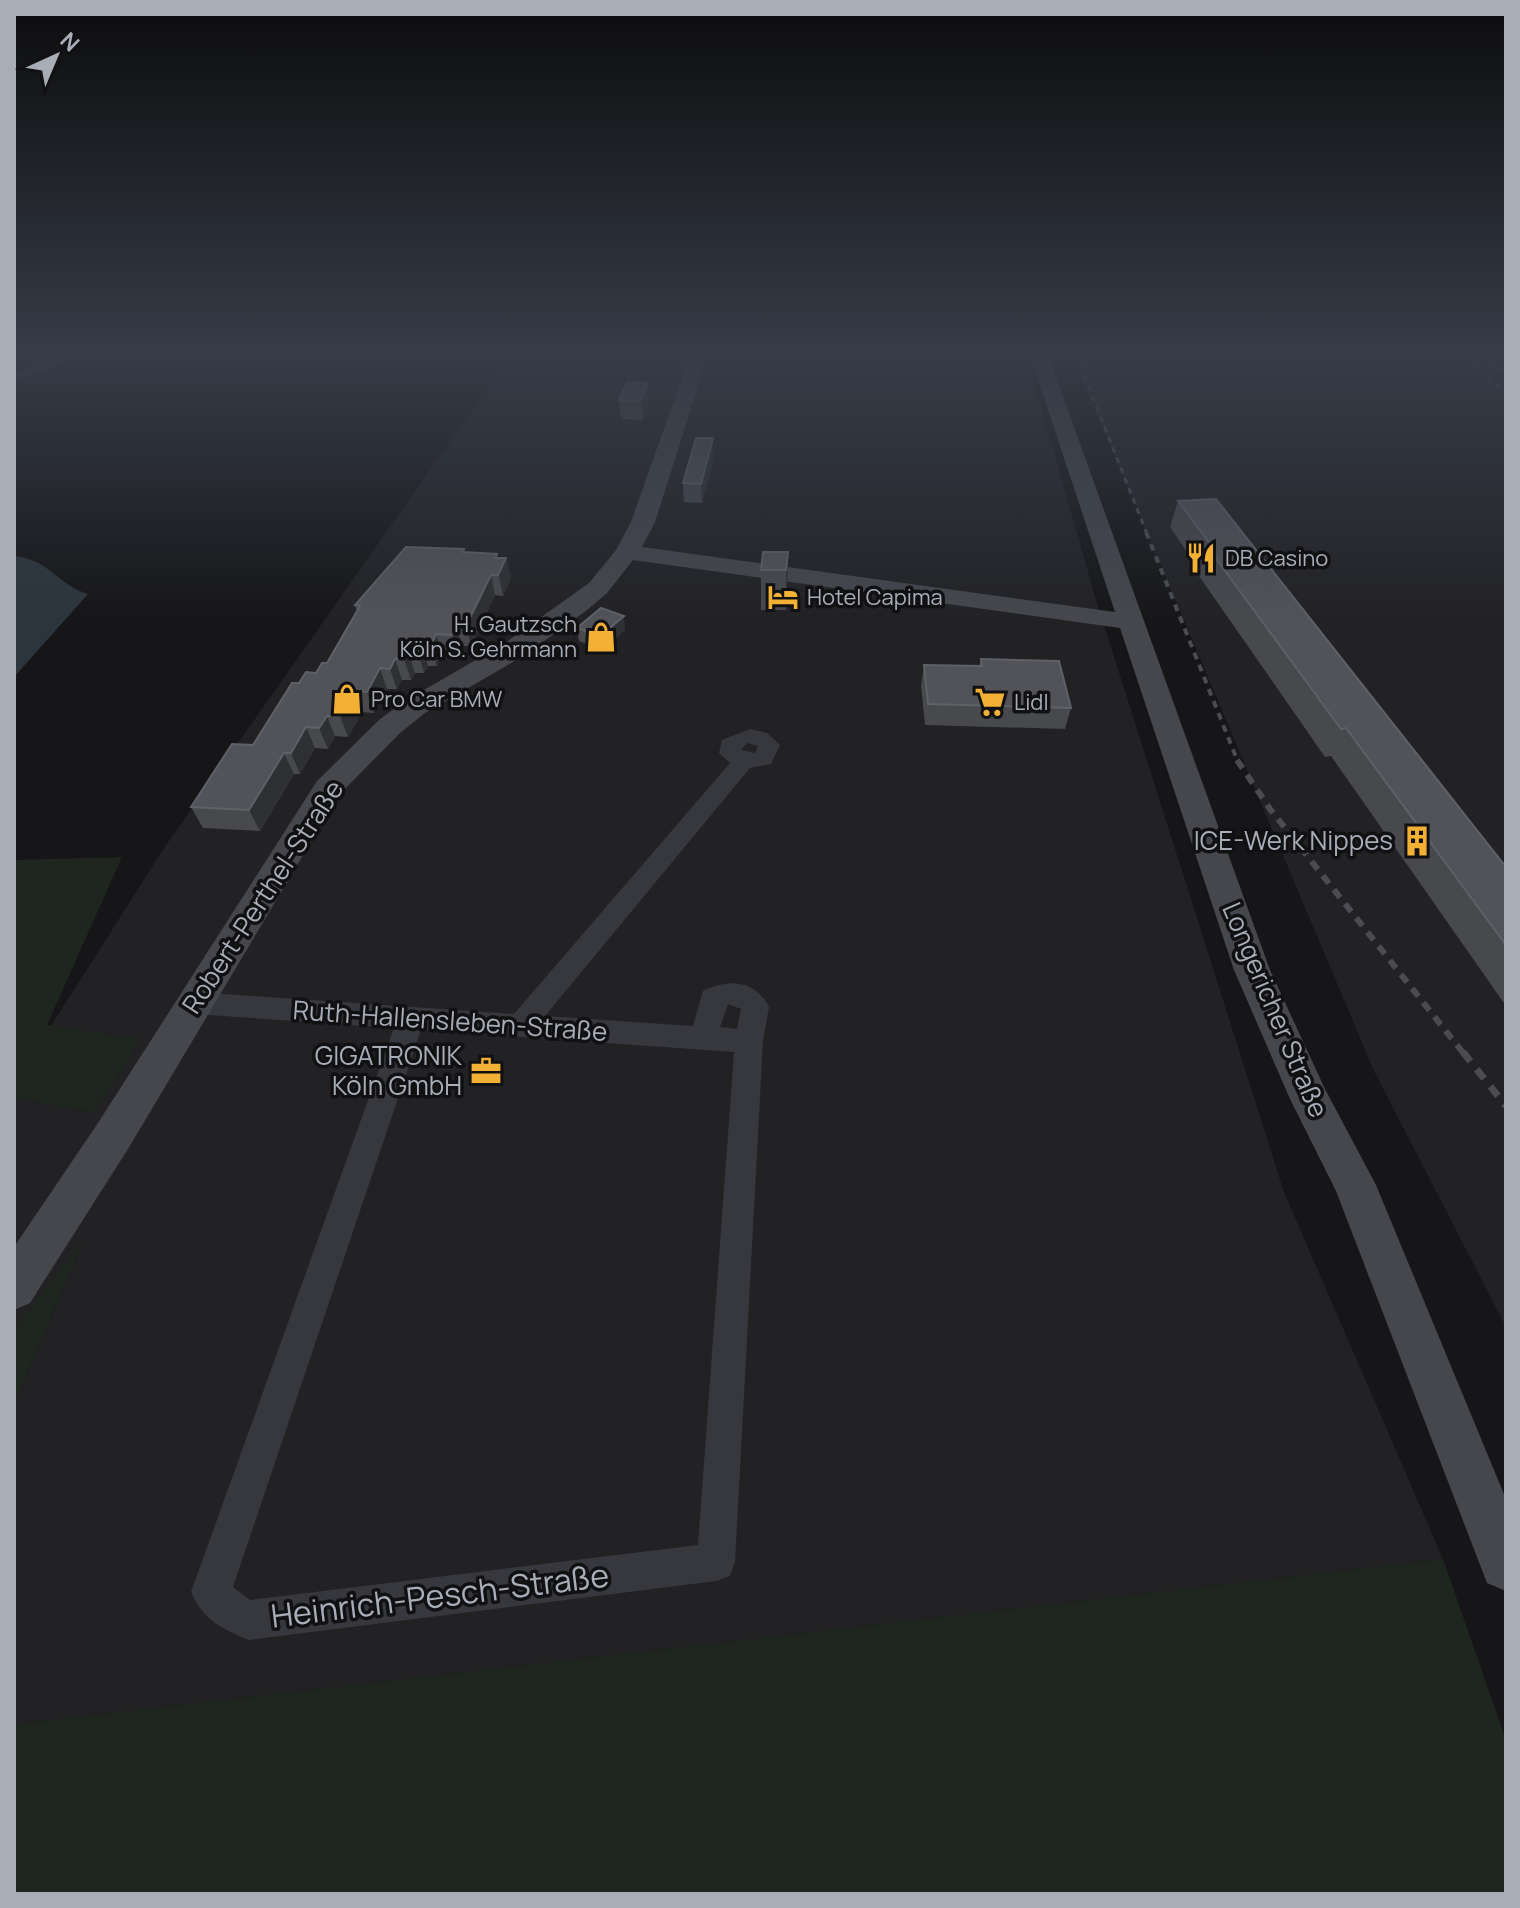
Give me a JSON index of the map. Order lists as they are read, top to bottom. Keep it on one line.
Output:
{"streets":{"street":["Robert-Perthel-Straße","Longericher Straße","Ruth-Hallensleben-Straße","Heinrich-Pesch-Straße"]},"crossings":[["Robert-Perthel-Straße","Ruth-Hallensleben-Straße"],["Ruth-Hallensleben-Straße","Heinrich-Pesch-Straße"]],"places":{"restaurant":["DB Casino"],"hotel":["Hotel Capima"],"shop":["H. Gautzsch Köln S. Gehrmann","Pro Car BMW"],"supermarket":["Lidl"],"building":["ICE-Werk Nippes"],"office":["GIGATRONIK Köln GmbH"]},"north":"top right"}
